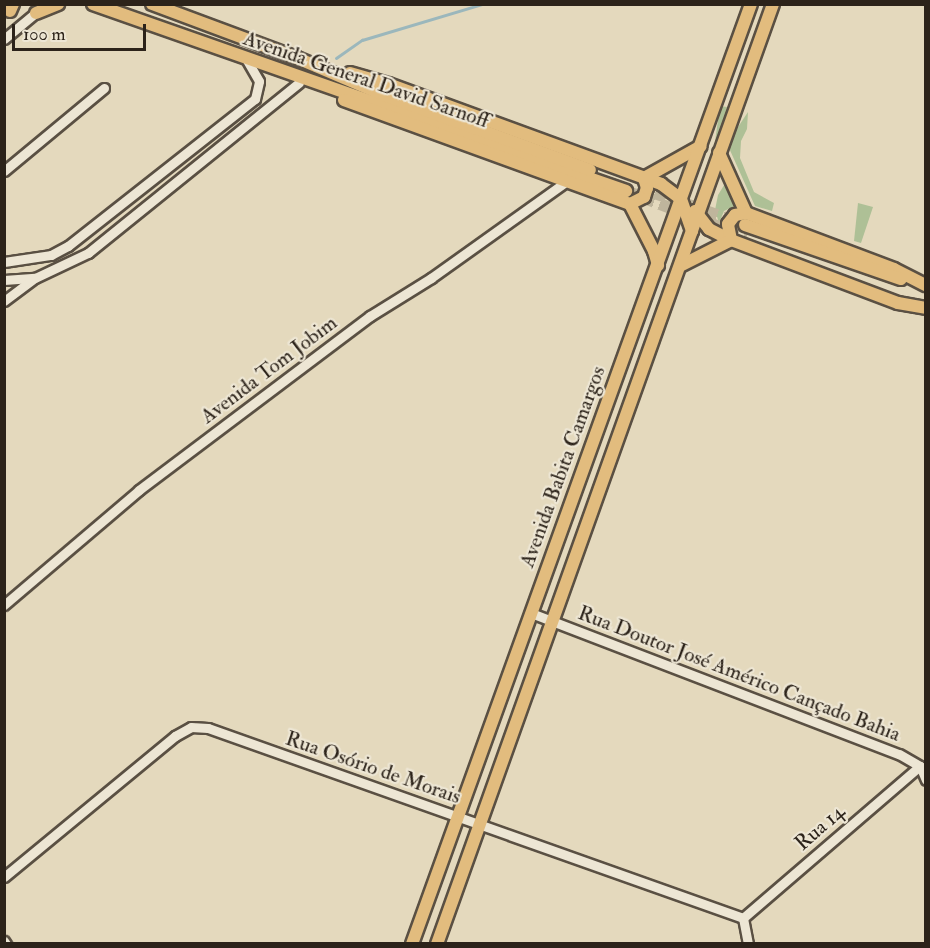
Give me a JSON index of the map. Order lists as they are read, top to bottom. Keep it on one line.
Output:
{"streets":{"main road":["Avenida General David Sarnoff","Avenida Babita Camargos"],"street":["Avenida Tom Jobim","Rua Doutor José Américo Cançado Bahia","Rua Osório de Morais","Rua 14"]},"crossings":[["Avenida Babita Camargos","Rua Doutor José Américo Cançado Bahia"],["Avenida Babita Camargos","Rua Osório de Morais"],["Rua Doutor José Américo Cançado Bahia","Rua 14"],["Rua Osório de Morais","Rua 14"]],"scale_bar":"100 m"}
